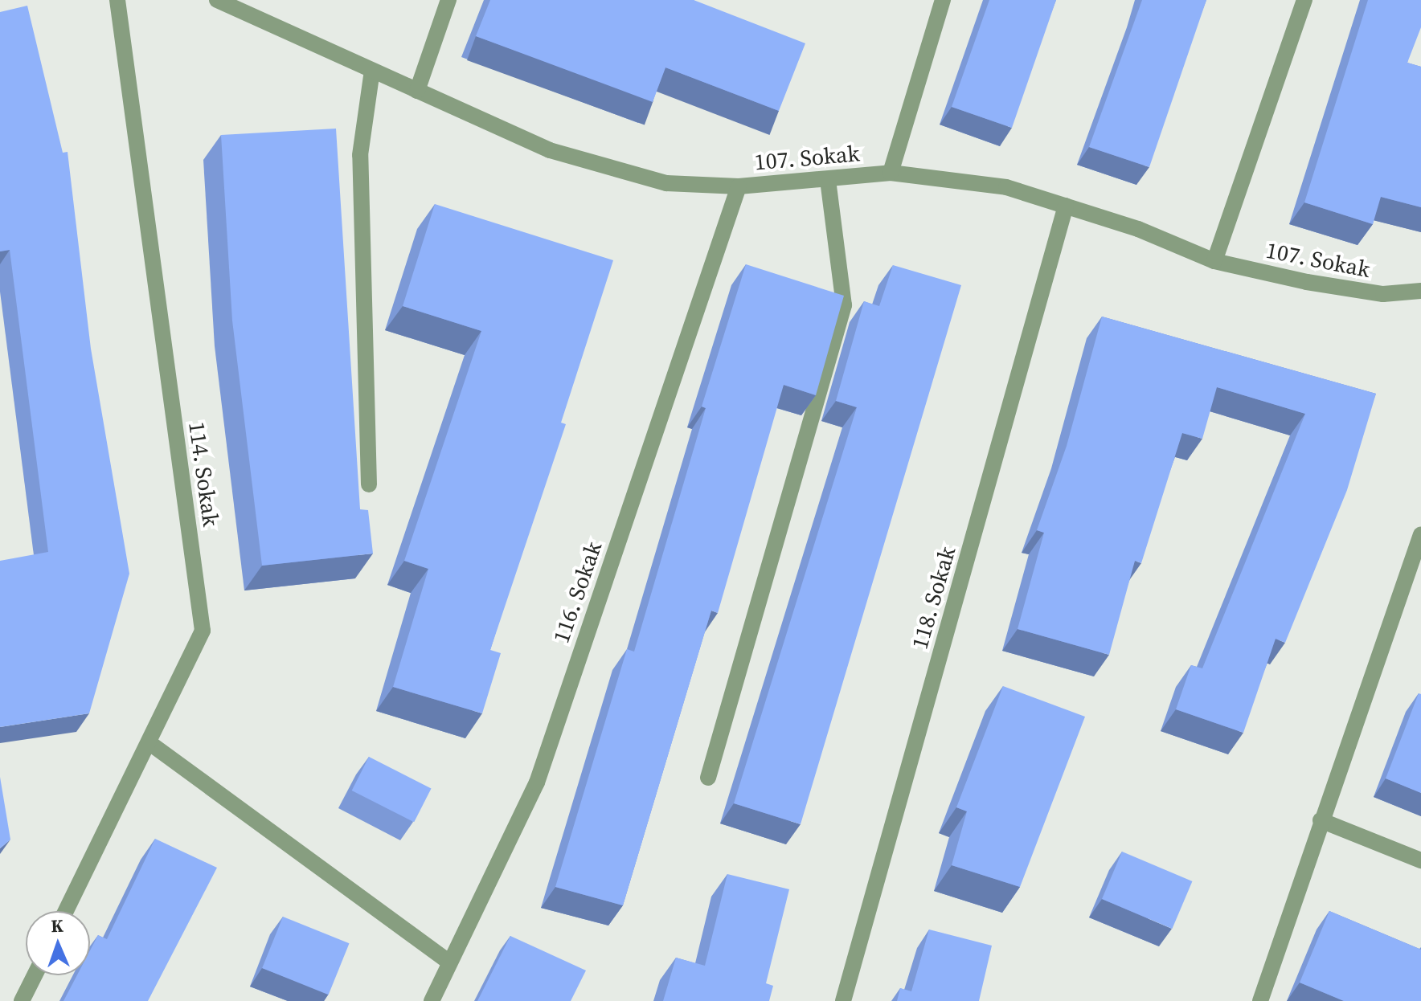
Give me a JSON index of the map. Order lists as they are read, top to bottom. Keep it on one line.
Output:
{"streets":{"street":["107. Sokak","114. Sokak","116. Sokak","118. Sokak"]},"crossings":[["107. Sokak","116. Sokak"],["107. Sokak","118. Sokak"]],"north":"top"}
